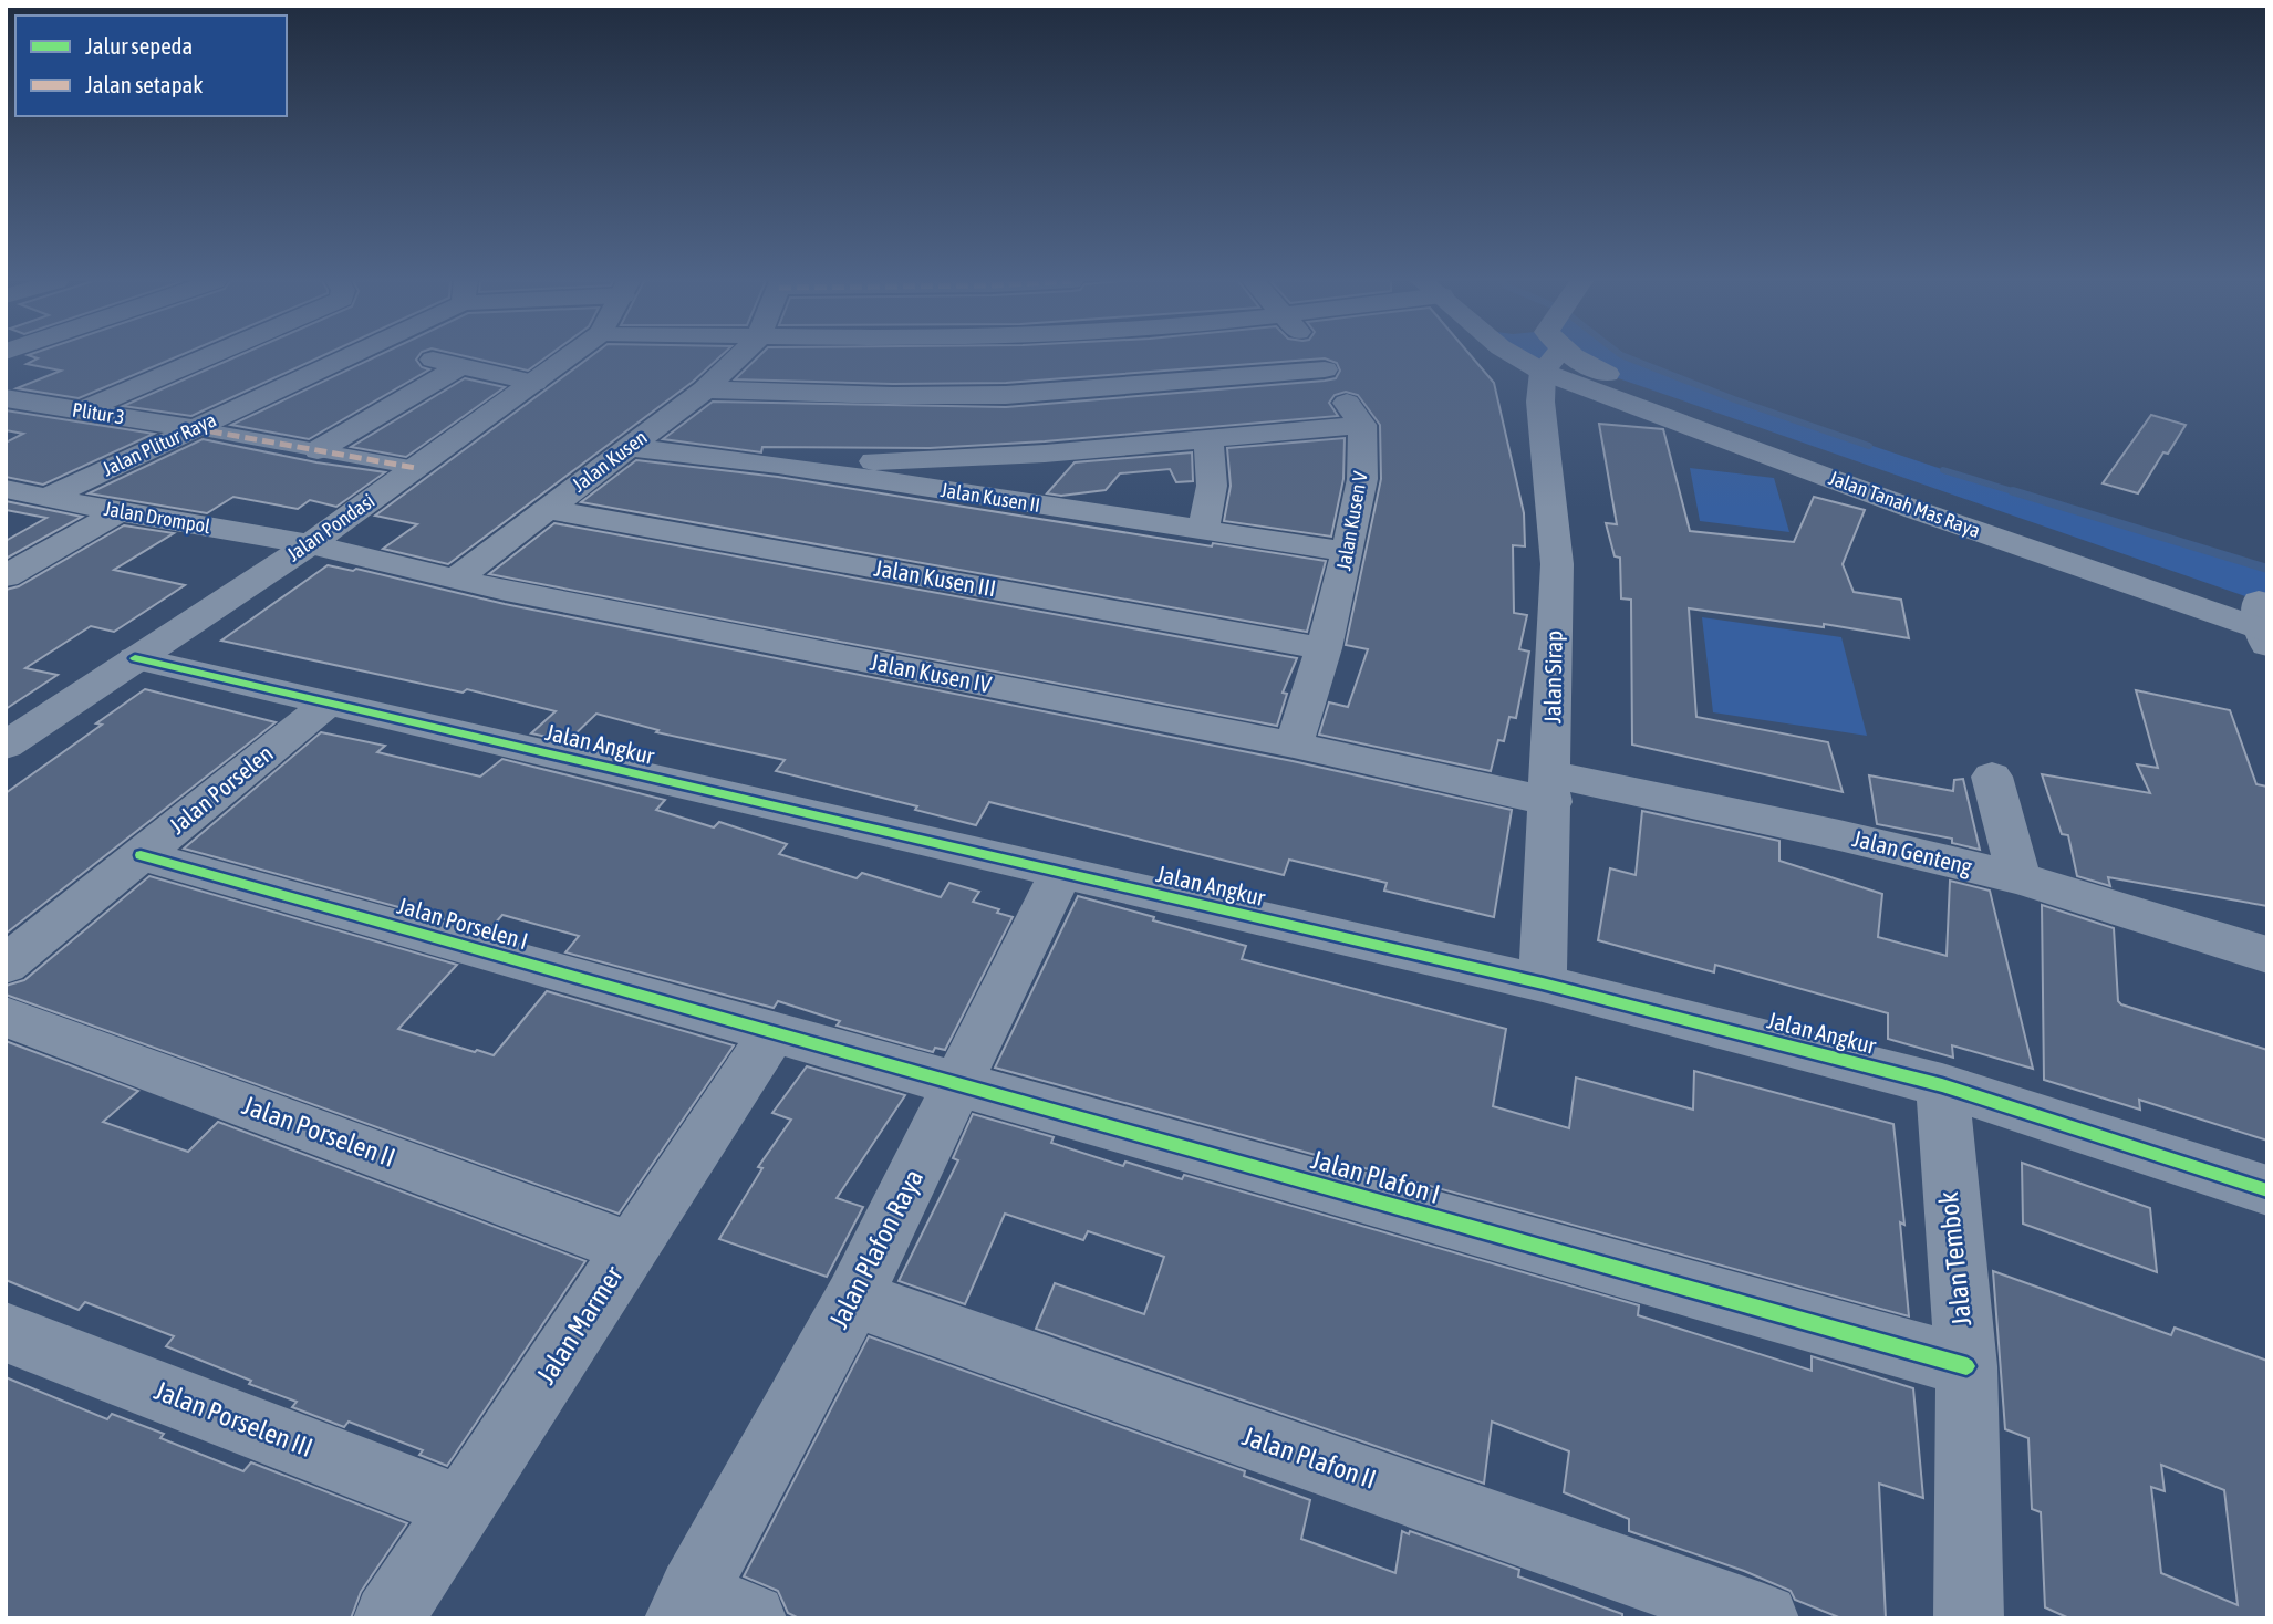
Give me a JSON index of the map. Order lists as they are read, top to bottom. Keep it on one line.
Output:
{"streets":{"street":["Plitur 3","Jalan Plitur Raya","Jalan Kusen","Jalan Kusen II","Jalan Tanah Mas Raya","Jalan Drompol","Jalan Kusen V","Jalan Pondasi","Jalan Kusen III","Jalan Kusen IV","Jalan Sirap","Jalan Angkur","Jalan Porselen","Jalan Genteng","Jalan Porselen I","Jalan Porselen II","Jalan Plafon I","Jalan Plafon Raya","Jalan Tembok","Jalan Marmer","Jalan Porselen III","Jalan Plafon II"]},"crossings":[["Plitur 3","Jalan Plitur Raya"],["Jalan Plitur Raya","Jalan Drompol"],["Jalan Kusen","Jalan Kusen II"],["Jalan Kusen","Jalan Kusen III"],["Jalan Kusen","Jalan Kusen IV"],["Jalan Kusen II","Jalan Kusen V"],["Jalan Drompol","Jalan Pondasi"],["Jalan Drompol","Jalan Kusen IV"],["Jalan Kusen V","Jalan Kusen III"],["Jalan Kusen V","Jalan Kusen IV"],["Jalan Pondasi","Jalan Kusen IV"],["Jalan Pondasi","Jalan Angkur"],["Jalan Kusen IV","Jalan Sirap"],["Jalan Kusen IV","Jalan Genteng"],["Jalan Sirap","Jalan Angkur"],["Jalan Sirap","Jalan Genteng"],["Jalan Angkur","Jalan Porselen"],["Jalan Angkur","Jalan Plafon Raya"],["Jalan Angkur","Jalan Tembok"],["Jalan Porselen","Jalan Porselen I"],["Jalan Porselen I","Jalan Plafon I"],["Jalan Porselen I","Jalan Marmer"],["Jalan Porselen II","Jalan Marmer"],["Jalan Plafon I","Jalan Plafon Raya"],["Jalan Plafon I","Jalan Tembok"],["Jalan Plafon I","Jalan Marmer"],["Jalan Plafon Raya","Jalan Plafon II"],["Jalan Marmer","Jalan Porselen III"]],"legend":["Jalur sepeda","Jalan setapak"]}
